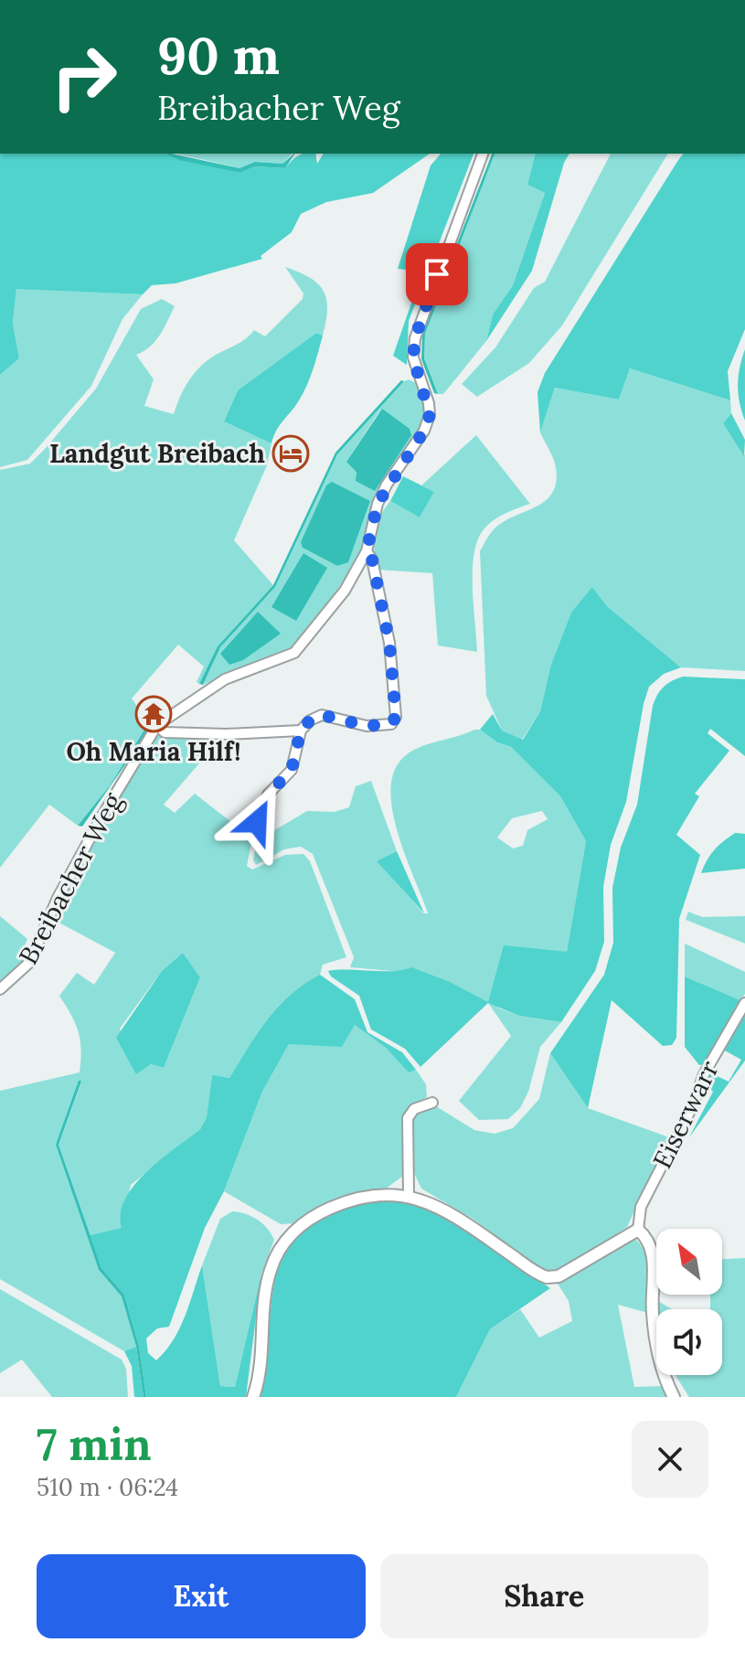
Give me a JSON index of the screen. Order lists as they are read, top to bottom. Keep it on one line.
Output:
{"streets":{"street":["Breibacher Weg","Eiserwarr"]},"places":{"hotel":["Landgut Breibach"],"temple":["Oh Maria Hilf!"]},"north":"top left","page":{"turn":["90 m","Breibacher Weg"],"heading":["7 min","510 m · 06:24"],"buttons":["Exit","Share"]}}
